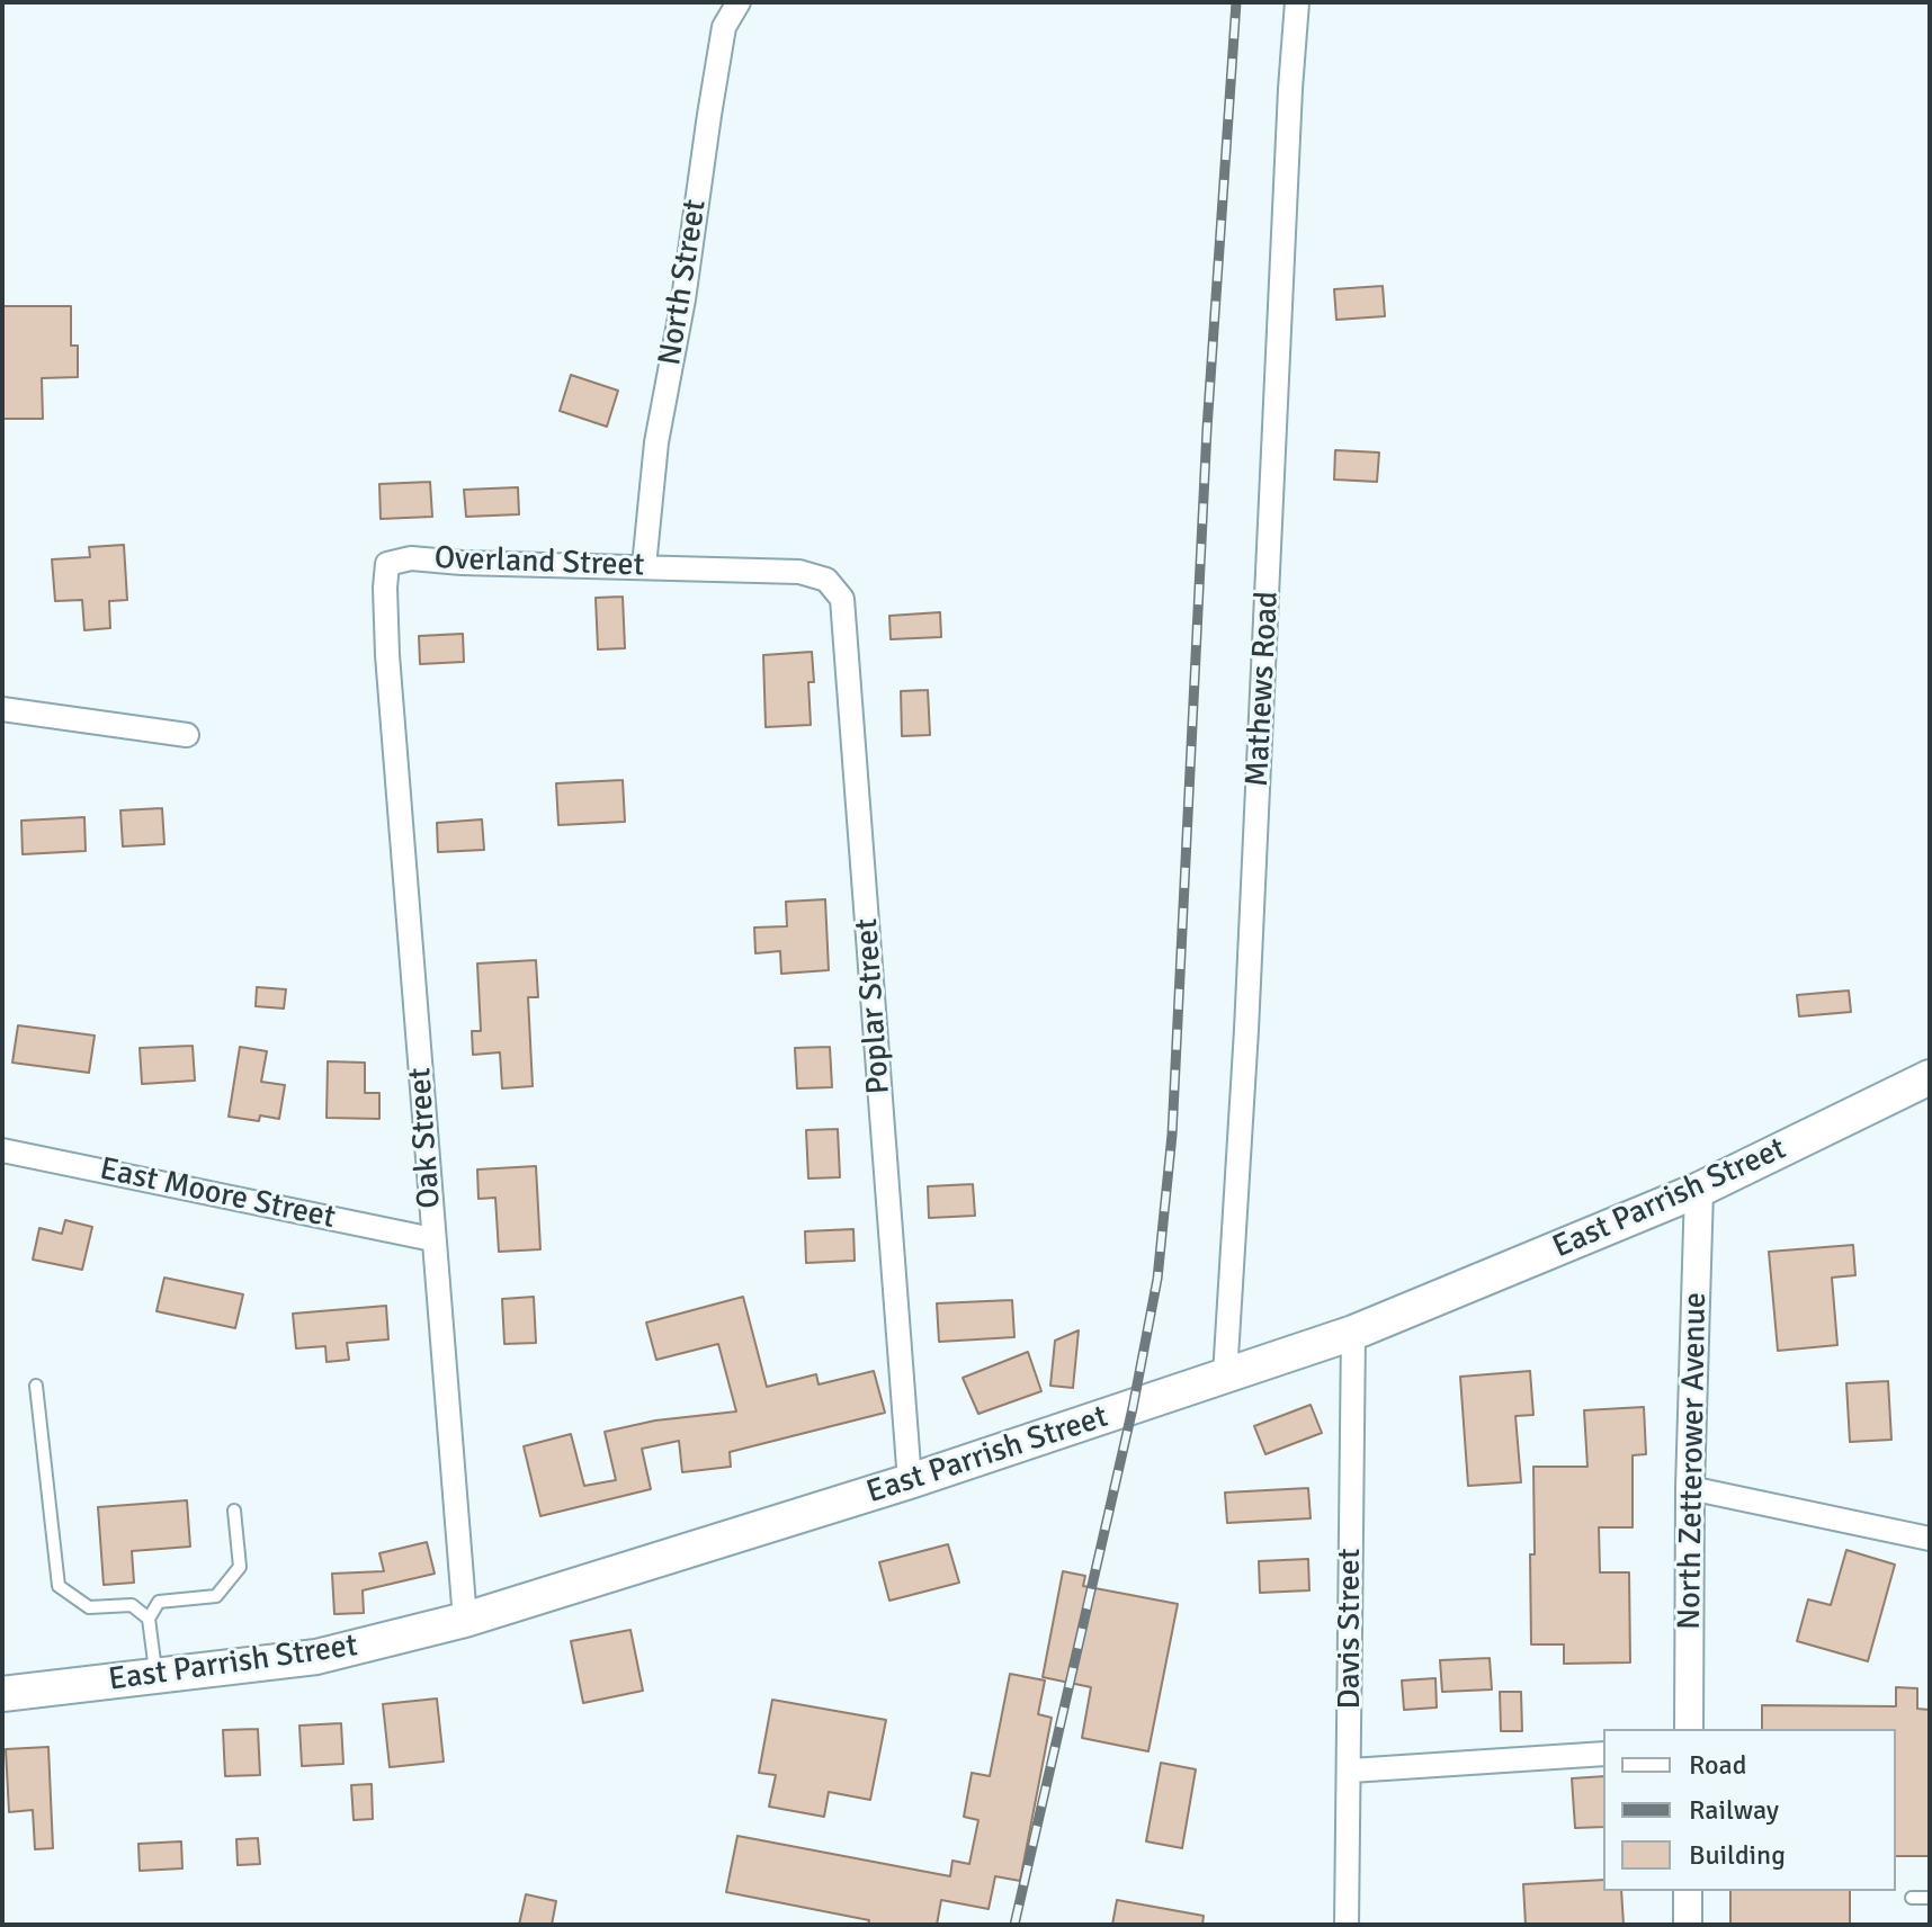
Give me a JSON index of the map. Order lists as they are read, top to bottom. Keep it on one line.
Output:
{"streets":{"main road":["East Parrish Street"],"street":["North Street","Overland Street","Mathews Road","Poplar Street","Oak Street","East Moore Street","North Zetterower Avenue","Davis Street"]},"crossings":[["North Street","Overland Street"],["Overland Street","Poplar Street"],["Overland Street","Oak Street"],["Mathews Road","East Parrish Street"],["Poplar Street","East Parrish Street"],["Oak Street","East Moore Street"],["Oak Street","East Parrish Street"],["East Parrish Street","North Zetterower Avenue"],["East Parrish Street","Davis Street"]],"legend":["Road","Railway","Building"]}
